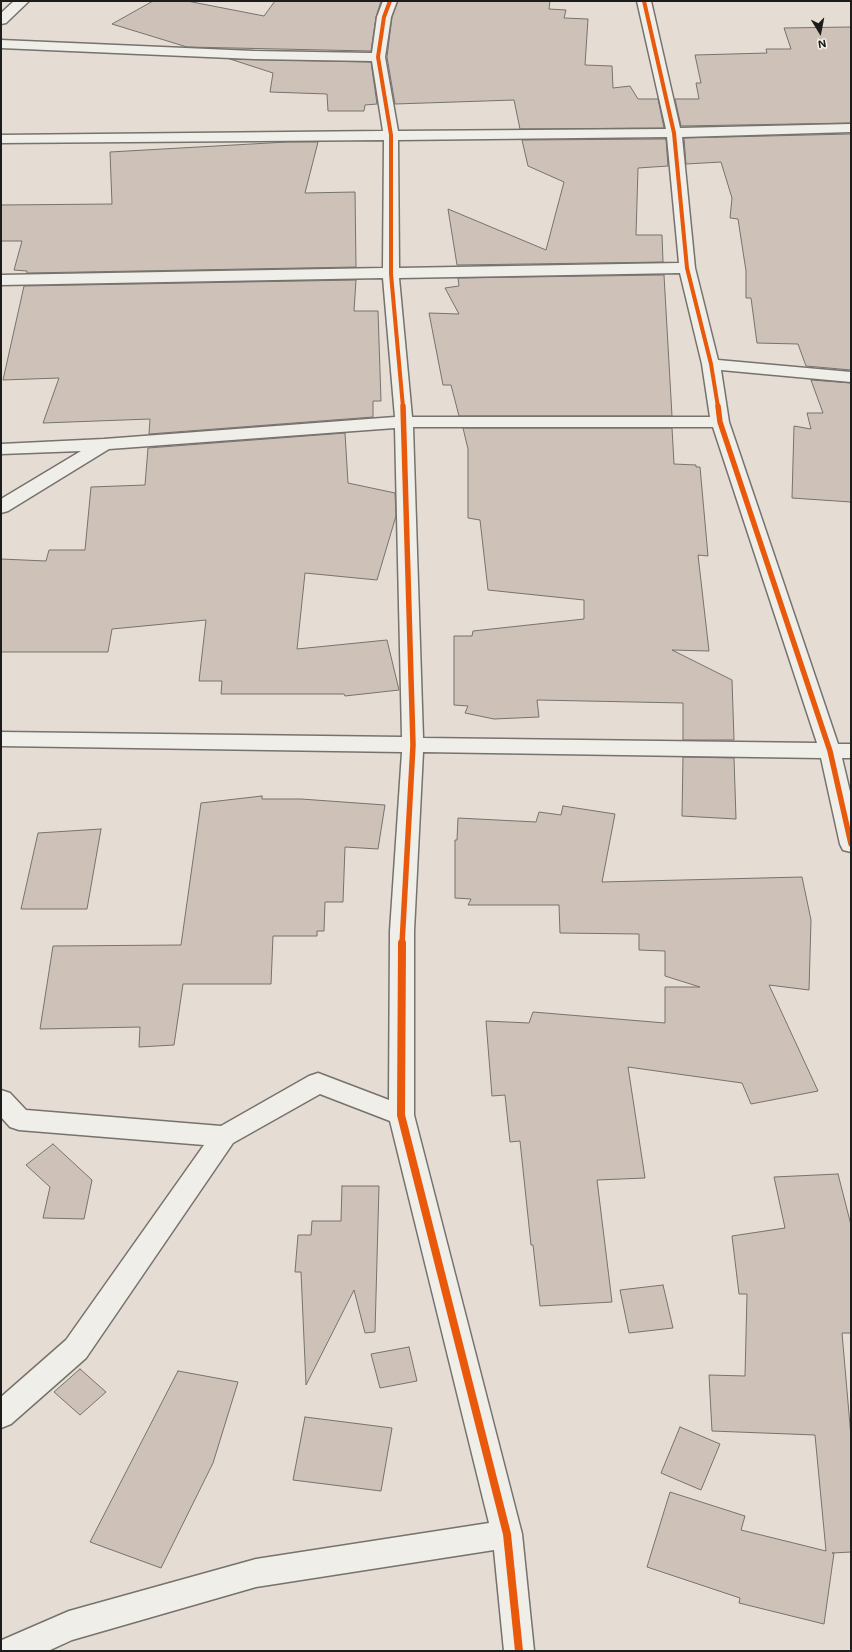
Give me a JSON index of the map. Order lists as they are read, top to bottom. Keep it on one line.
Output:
{"north":"bottom"}
